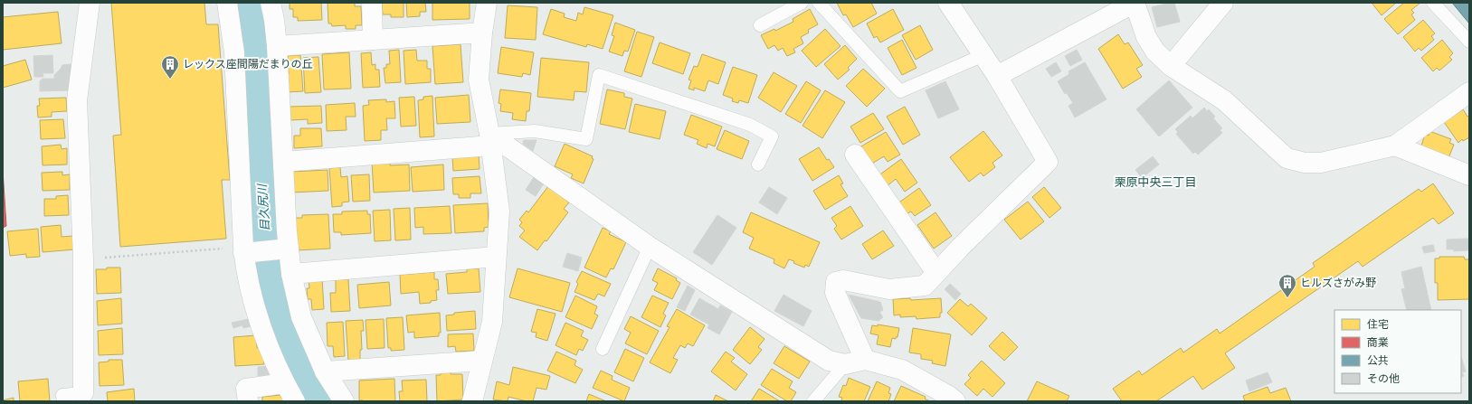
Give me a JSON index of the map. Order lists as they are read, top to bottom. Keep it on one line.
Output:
{"districts":["栗原中央三丁目"],"water":["目久尻川"],"places":{"building":["レックス座間陽だまりの丘","ヒルズさがみ野"]},"legend":["住宅","商業","公共","その他"]}
